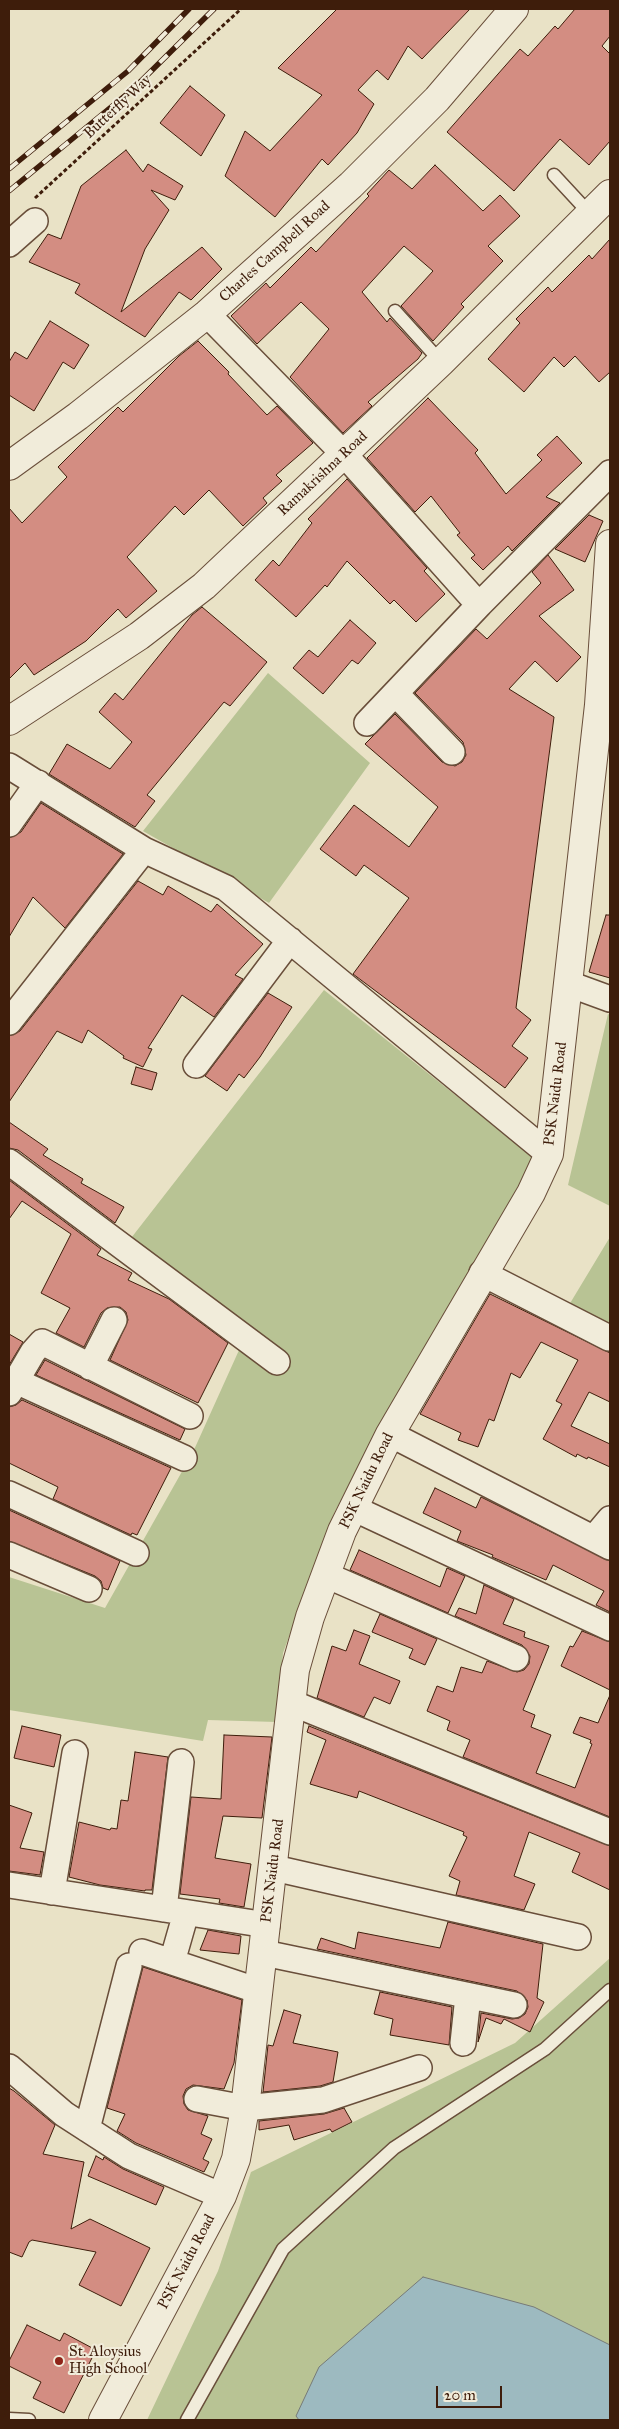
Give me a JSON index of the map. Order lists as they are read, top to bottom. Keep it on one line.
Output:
{"streets":{"street":["Charles Campbell Road","Ramakrishna Road","PSK Naidu Road"],"path":["Butterfly Way"]},"places":["St. Aloysius High School"],"scale_bar":"20 m"}
